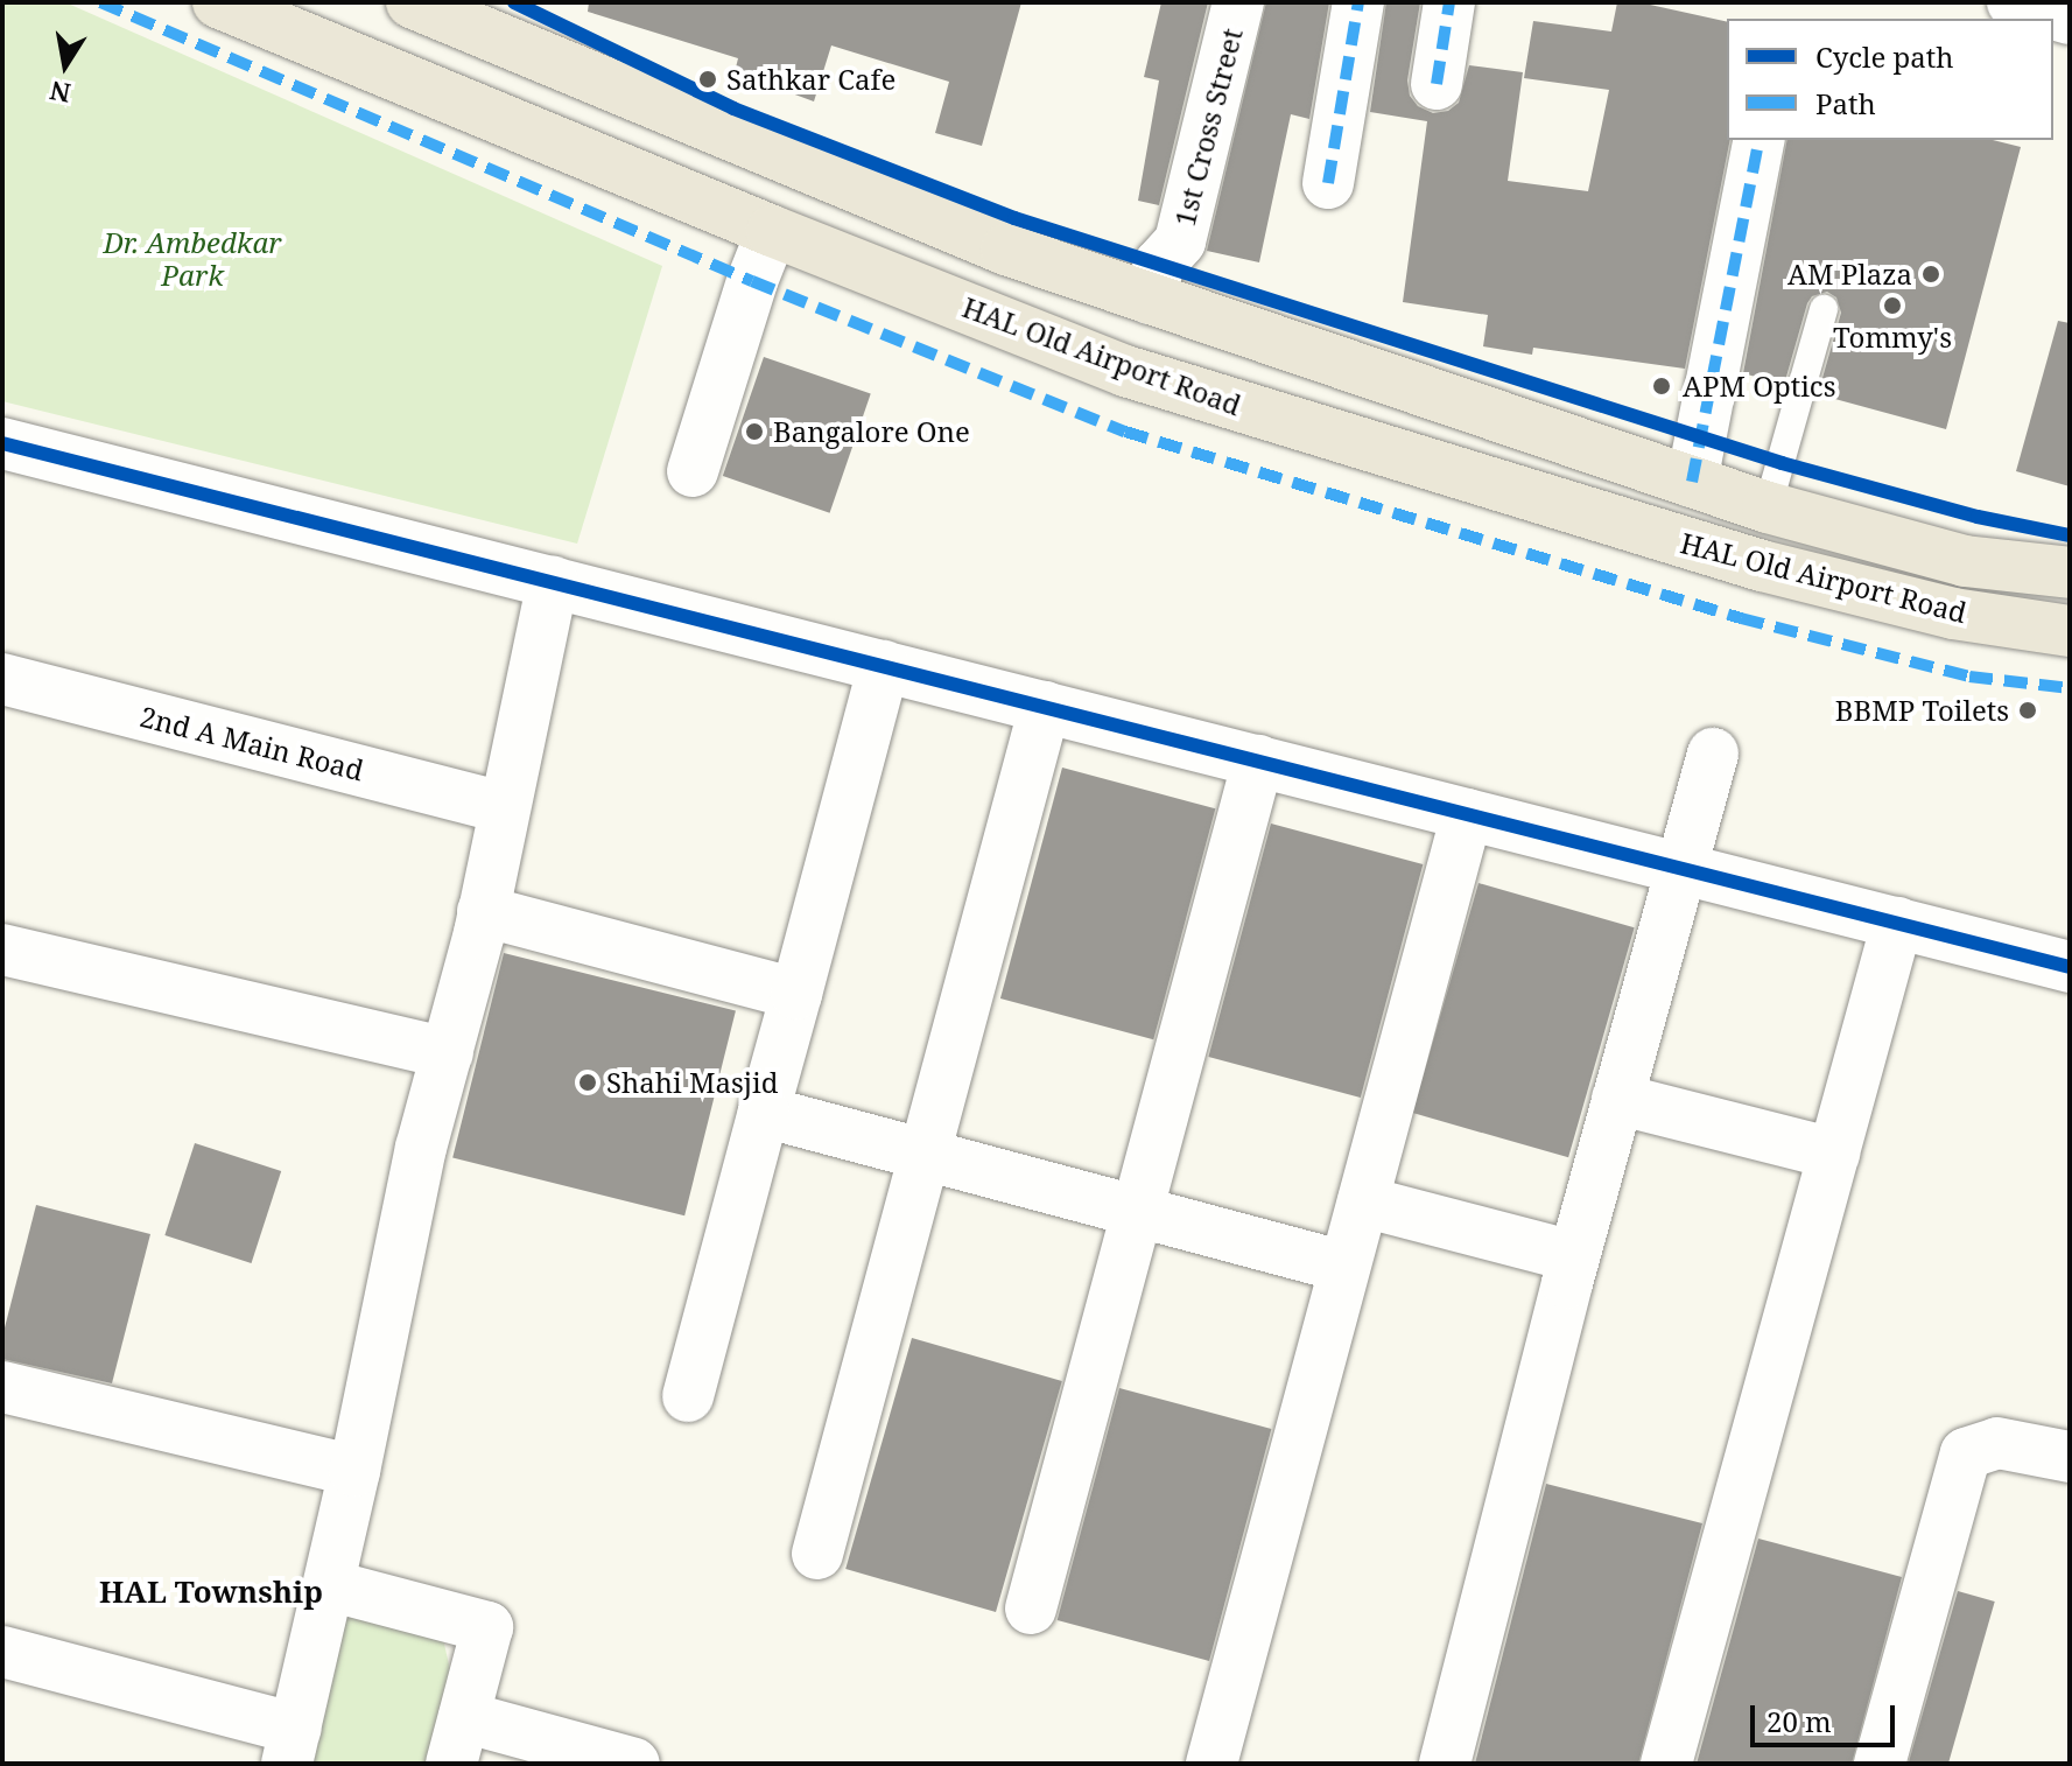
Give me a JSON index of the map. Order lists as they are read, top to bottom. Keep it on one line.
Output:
{"streets":{"main road":["HAL Old Airport Road"],"street":["1st Cross Street","2nd A Main Road"]},"crossings":[["1st Cross Street","HAL Old Airport Road"]],"districts":["HAL Township"],"parks":["Dr. Ambedkar Park"],"places":["Sathkar Cafe","AM Plaza","Tommy's","APM Optics","Bangalore One","BBMP Toilets","Shahi Masjid"],"legend":["Cycle path","Path"],"scale_bar":"20 m","north":"bottom"}
